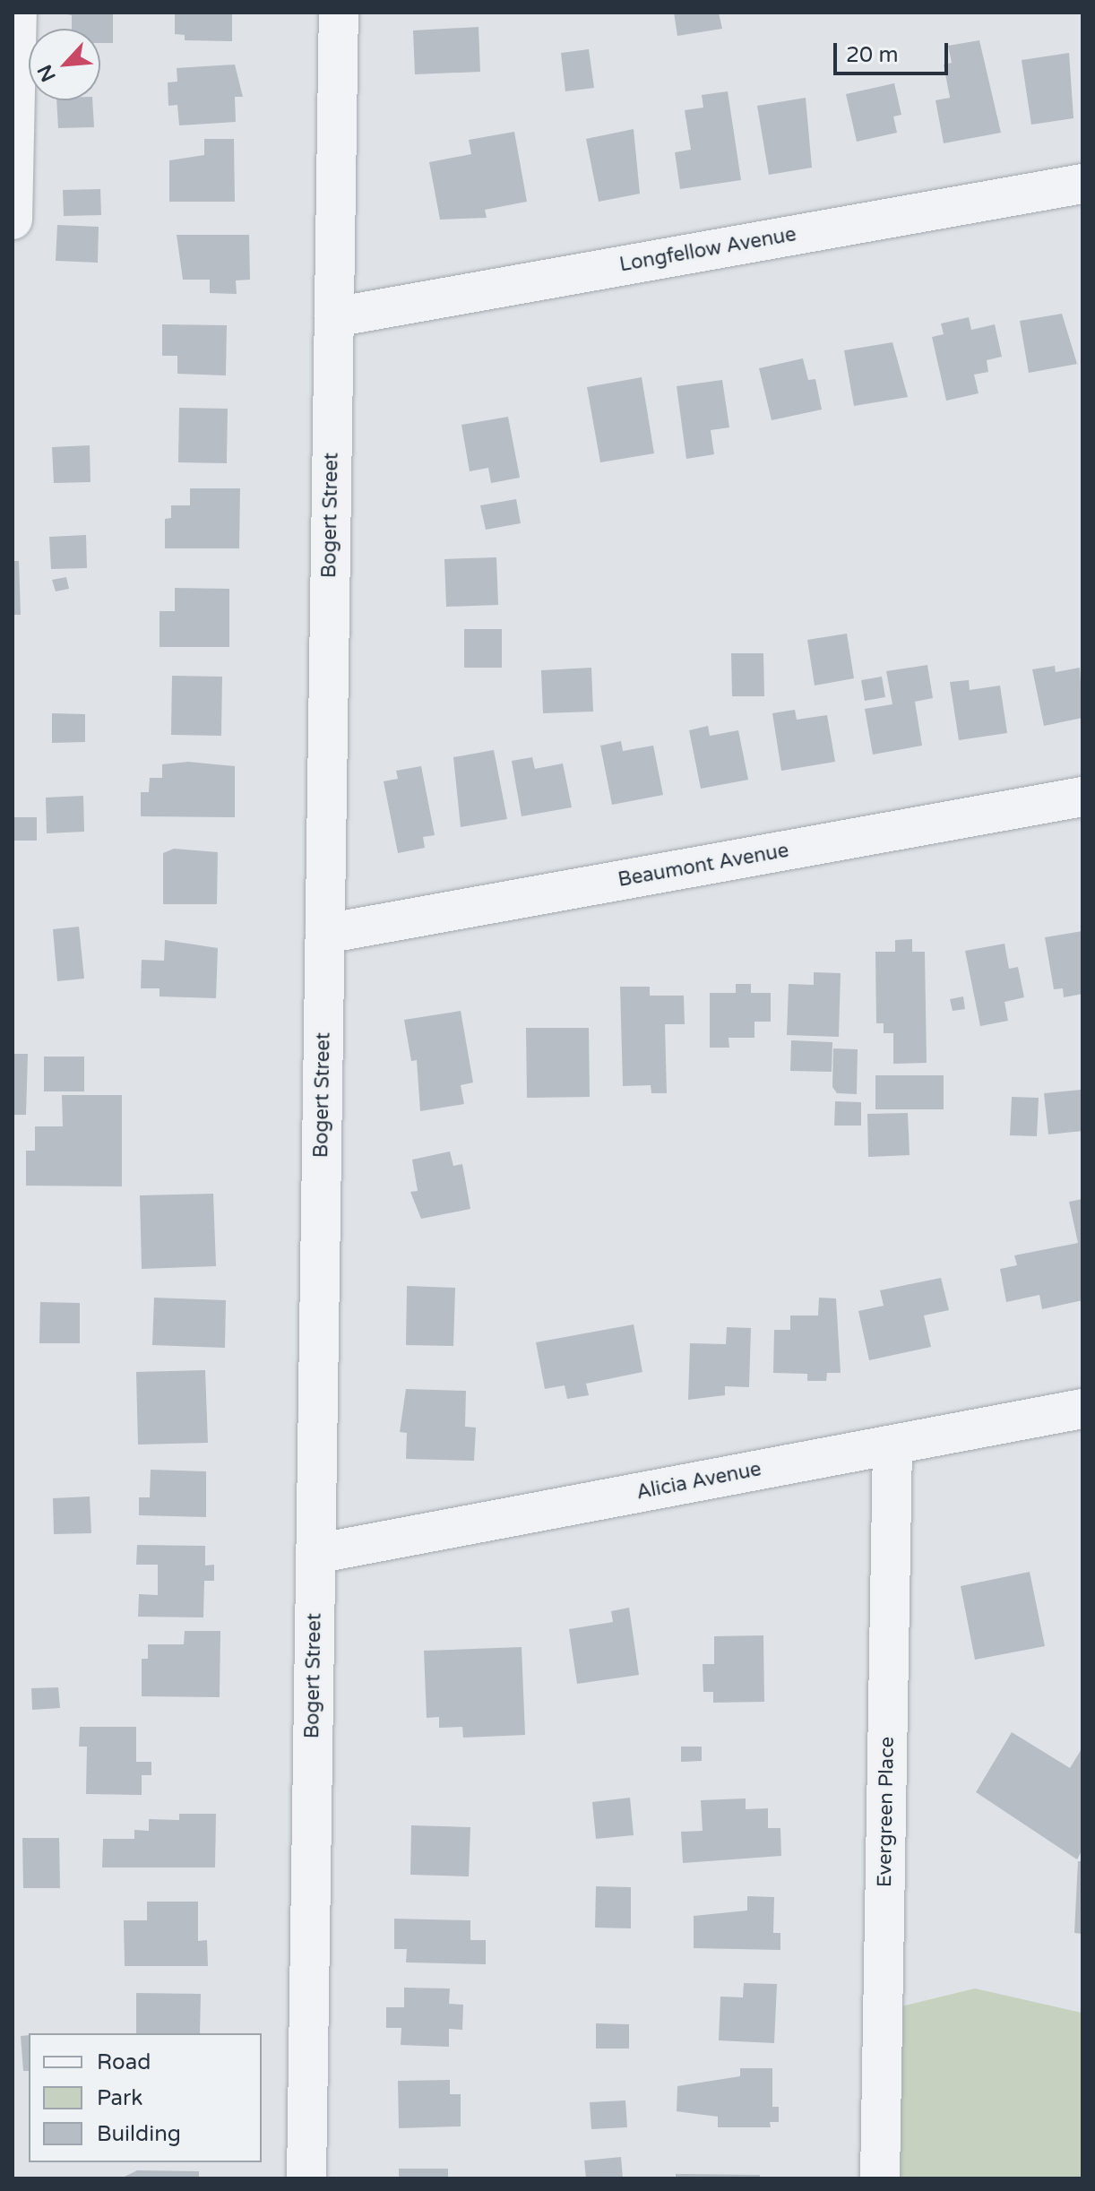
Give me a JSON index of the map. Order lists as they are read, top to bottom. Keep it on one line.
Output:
{"streets":{"street":["Longfellow Avenue","Bogert Street","Beaumont Avenue","Alicia Avenue","Evergreen Place"]},"crossings":[["Longfellow Avenue","Bogert Street"],["Bogert Street","Beaumont Avenue"],["Bogert Street","Alicia Avenue"],["Alicia Avenue","Evergreen Place"]],"legend":["Road","Park","Building"],"scale_bar":"20 m","north":"bottom left"}
